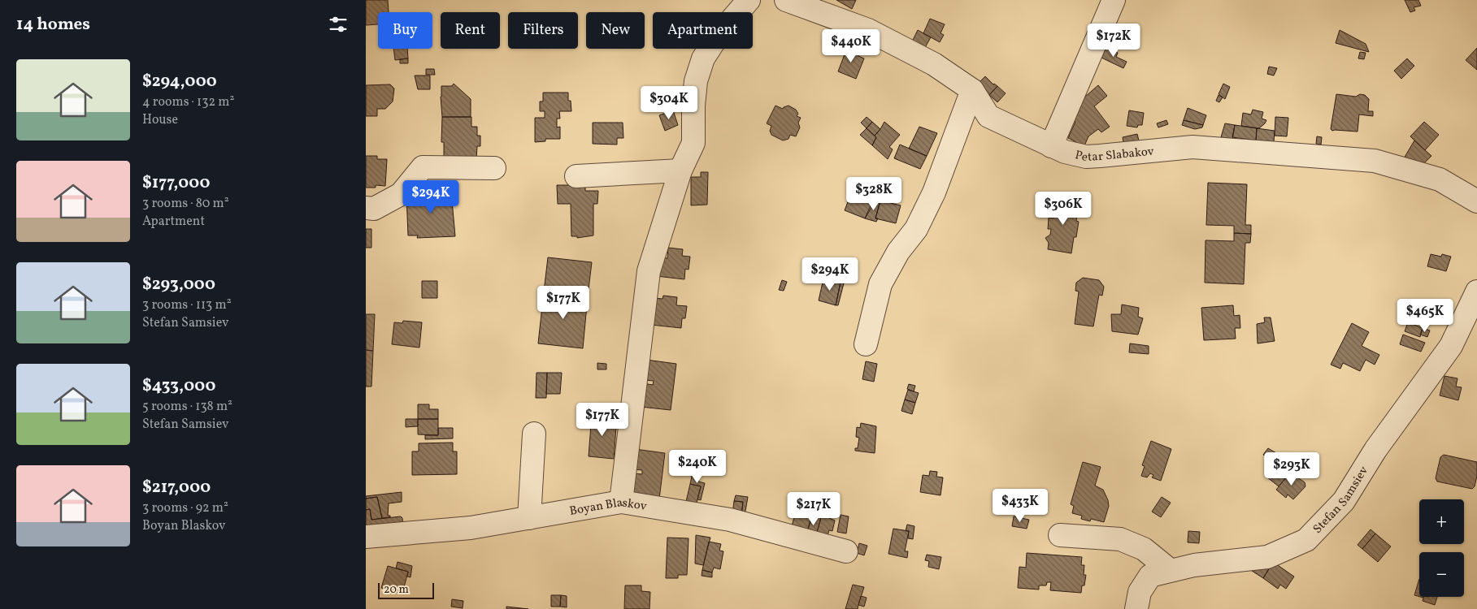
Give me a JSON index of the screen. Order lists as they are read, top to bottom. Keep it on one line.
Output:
{"streets":{"street":["Petar Slabakov","Stefan Samsiev","Boyan Blaskov"]},"scale_bar":"20 m","page":{"heading":"14 homes","chip":["Buy","Rent","Filters","New","Apartment"],"price":["$172K","$440K","$304K","$328K","$294K","$306K","$294K","$177K","$465K","$177K","$240K","$293K","$433K","$217K"],"list":[{"name":"$294,000","note":"4 rooms · 132 m² · House"},{"name":"$177,000","note":"3 rooms · 80 m² · Apartment"},{"name":"$293,000","note":"3 rooms · 113 m² · Stefan Samsiev"},{"name":"$433,000","note":"5 rooms · 138 m² · Stefan Samsiev"},{"name":"$217,000","note":"3 rooms · 92 m² · Boyan Blaskov"}],"map_buttons":["+","−"],"scale":"20 m"}}
